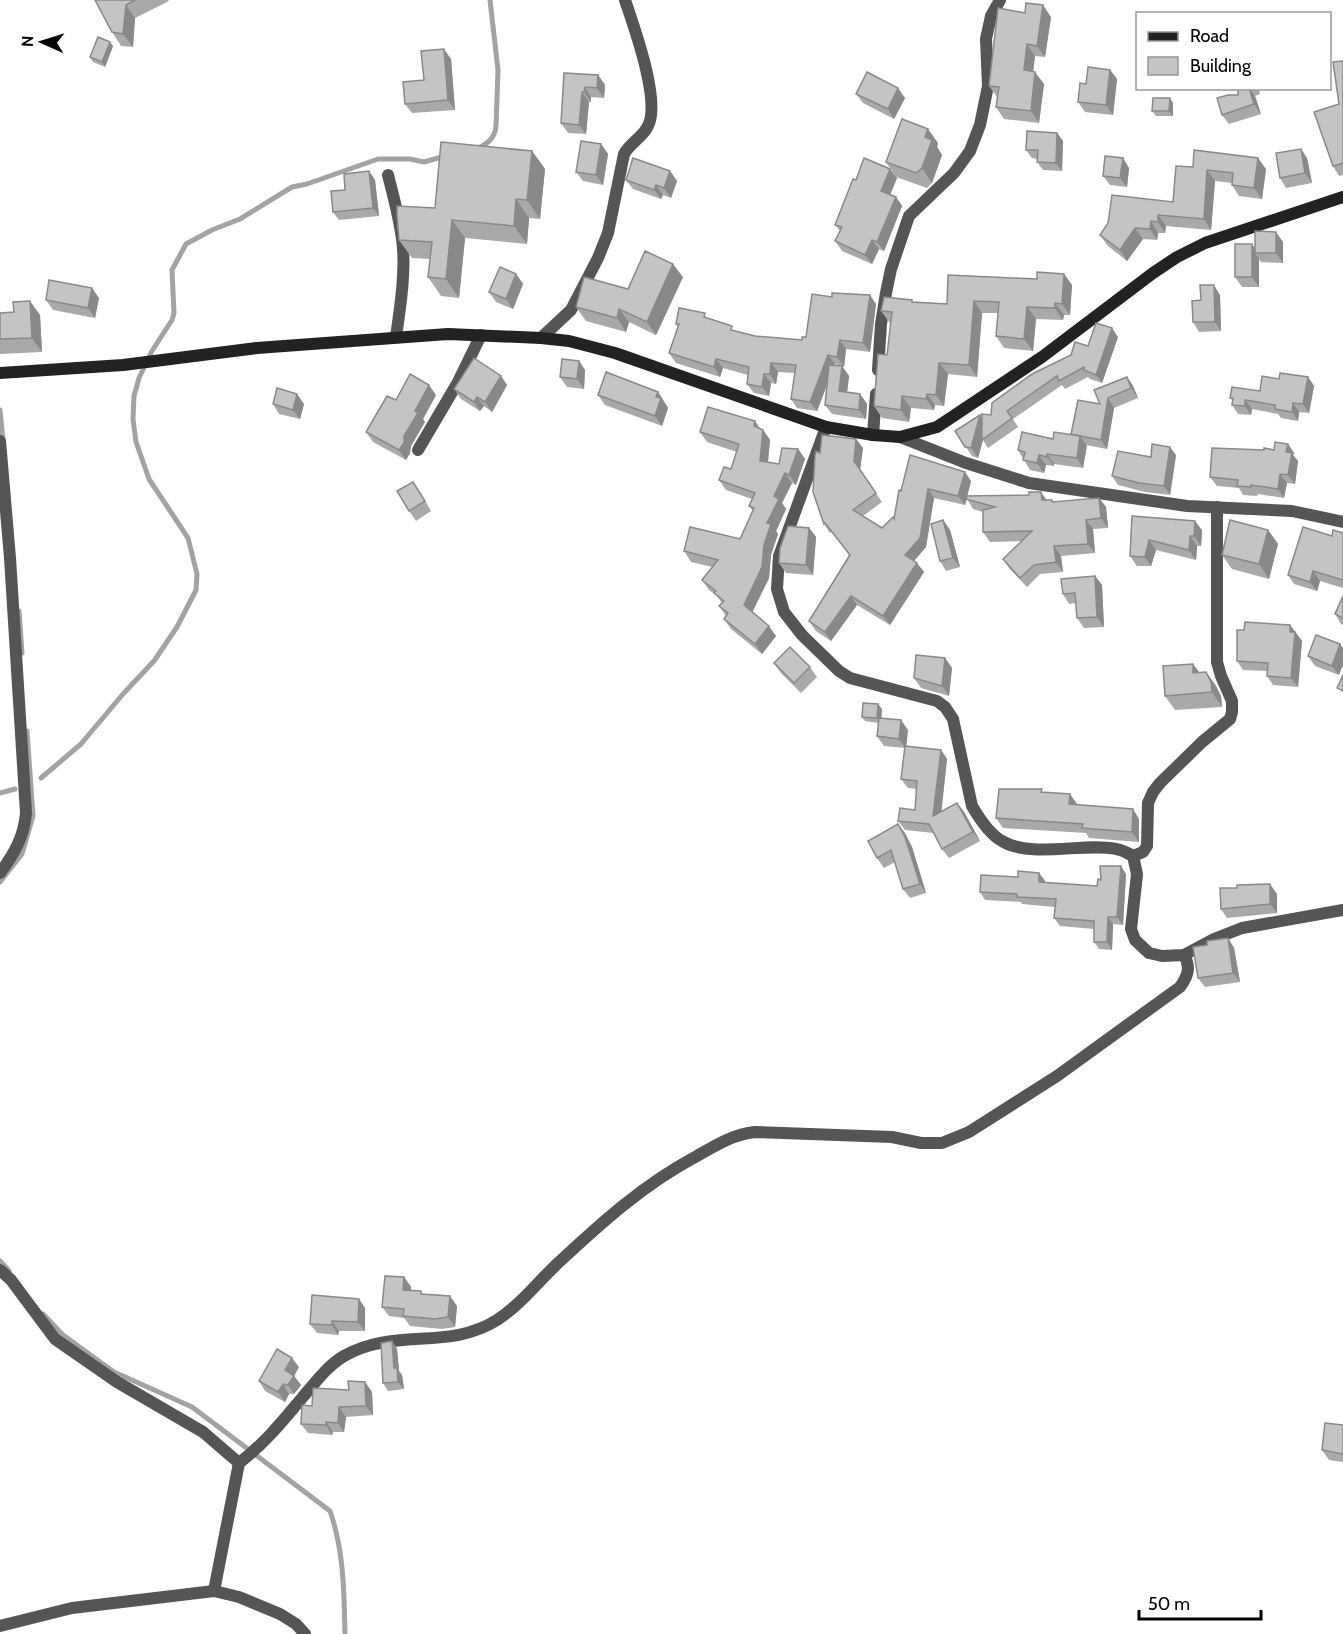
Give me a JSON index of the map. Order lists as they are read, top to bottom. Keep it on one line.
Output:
{"legend":["Road","Building"],"scale_bar":"50 m","north":"left"}
